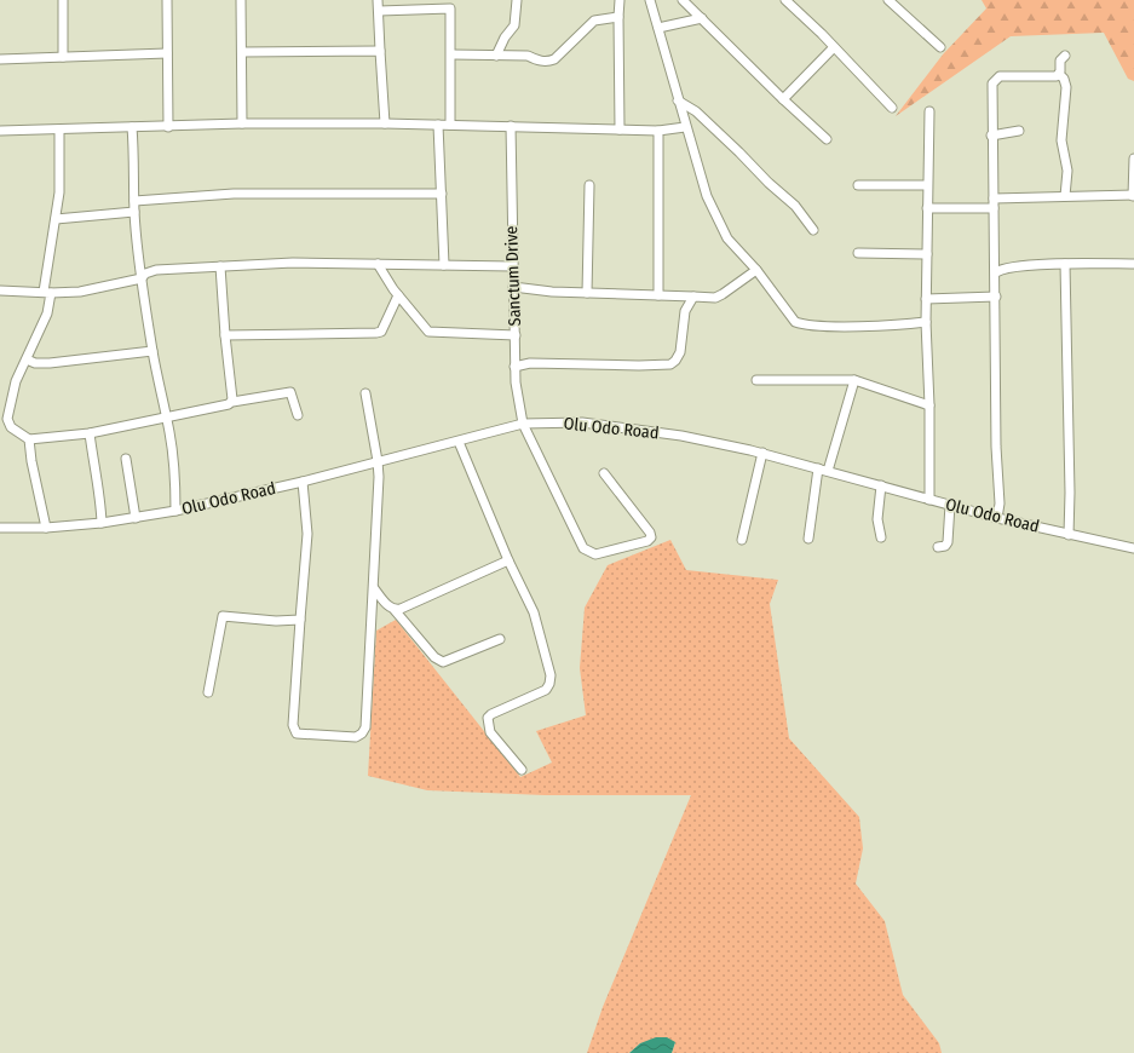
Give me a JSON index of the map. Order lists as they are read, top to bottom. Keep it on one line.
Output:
{"streets":{"street":["Sanctum Drive","Olu Odo Road"]},"crossings":[["Sanctum Drive","Olu Odo Road"]]}
